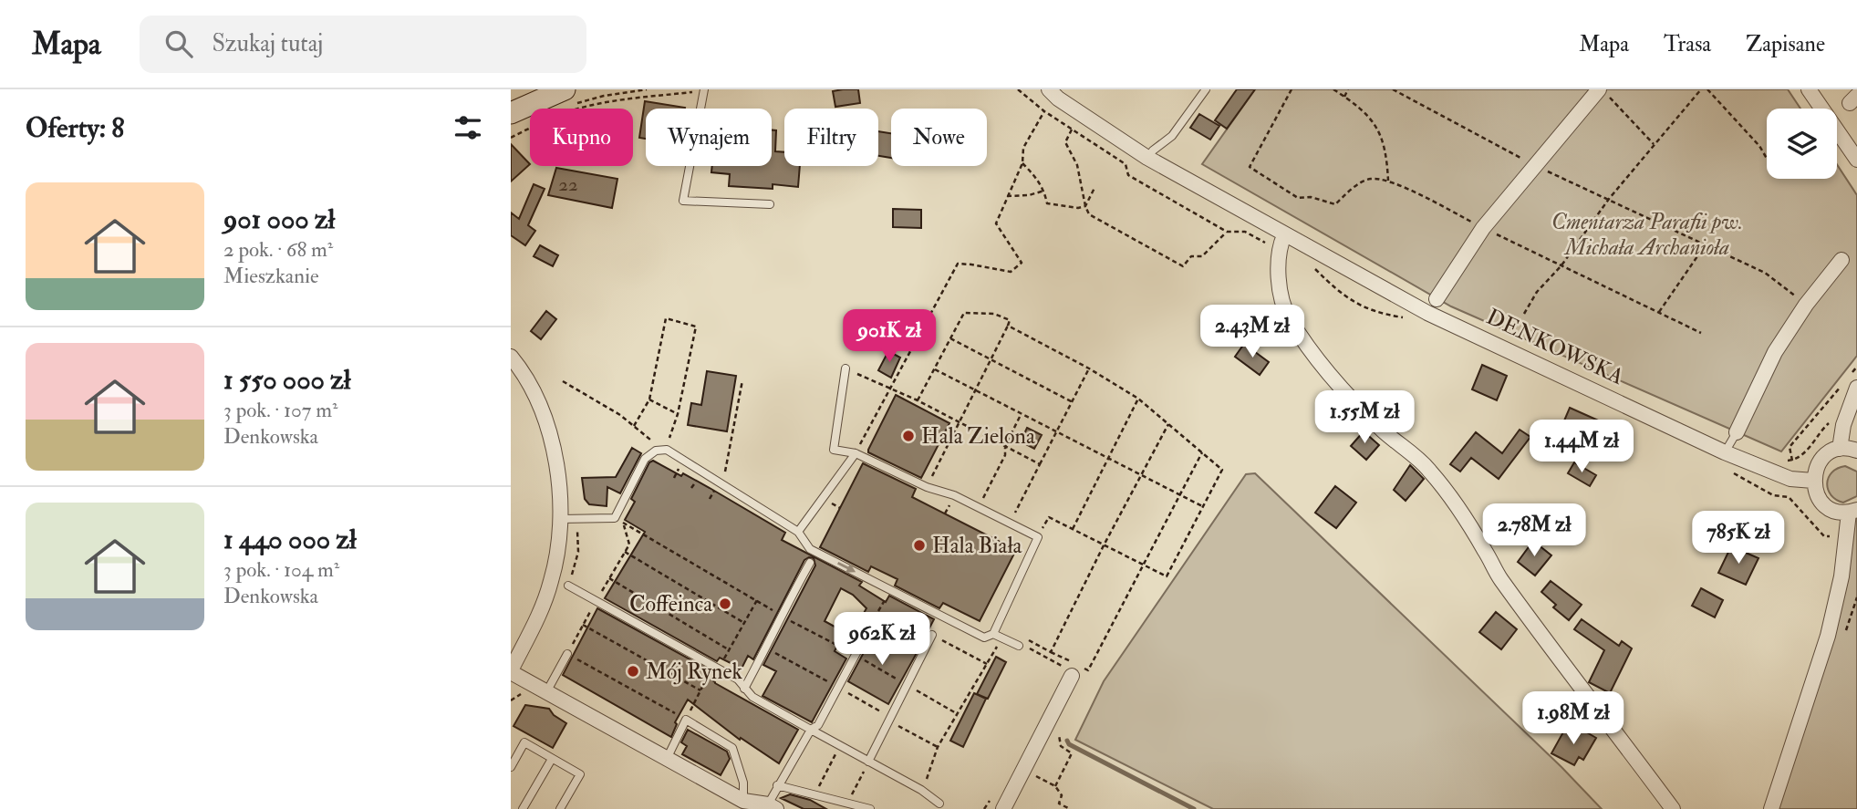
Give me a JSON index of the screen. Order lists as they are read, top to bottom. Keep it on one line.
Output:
{"streets":{"street":["DENKOWSKA"]},"parks":["Cmentarza Parafii pw. Michała Archanioła"],"places":["Hala Zielona","Hala Biała","Coffeinca","Mój Rynek"],"house_numbers":["22"],"page":{"header":"Mapa","search":"Szukaj tutaj","nav":["Mapa","Trasa","Zapisane"],"heading":"Oferty: 8","chip":["Kupno","Wynajem","Filtry","Nowe"],"list":[{"name":"901 000 zł","note":"2 pok. · 68 m² · Mieszkanie"},{"name":"1 550 000 zł","note":"3 pok. · 107 m² · Denkowska"},{"name":"1 440 000 zł","note":"3 pok. · 104 m² · Denkowska"}],"price":["2.43M zł","901K zł","1.55M zł","1.44M zł","2.78M zł","785K zł","962K zł","1.98M zł"]}}
